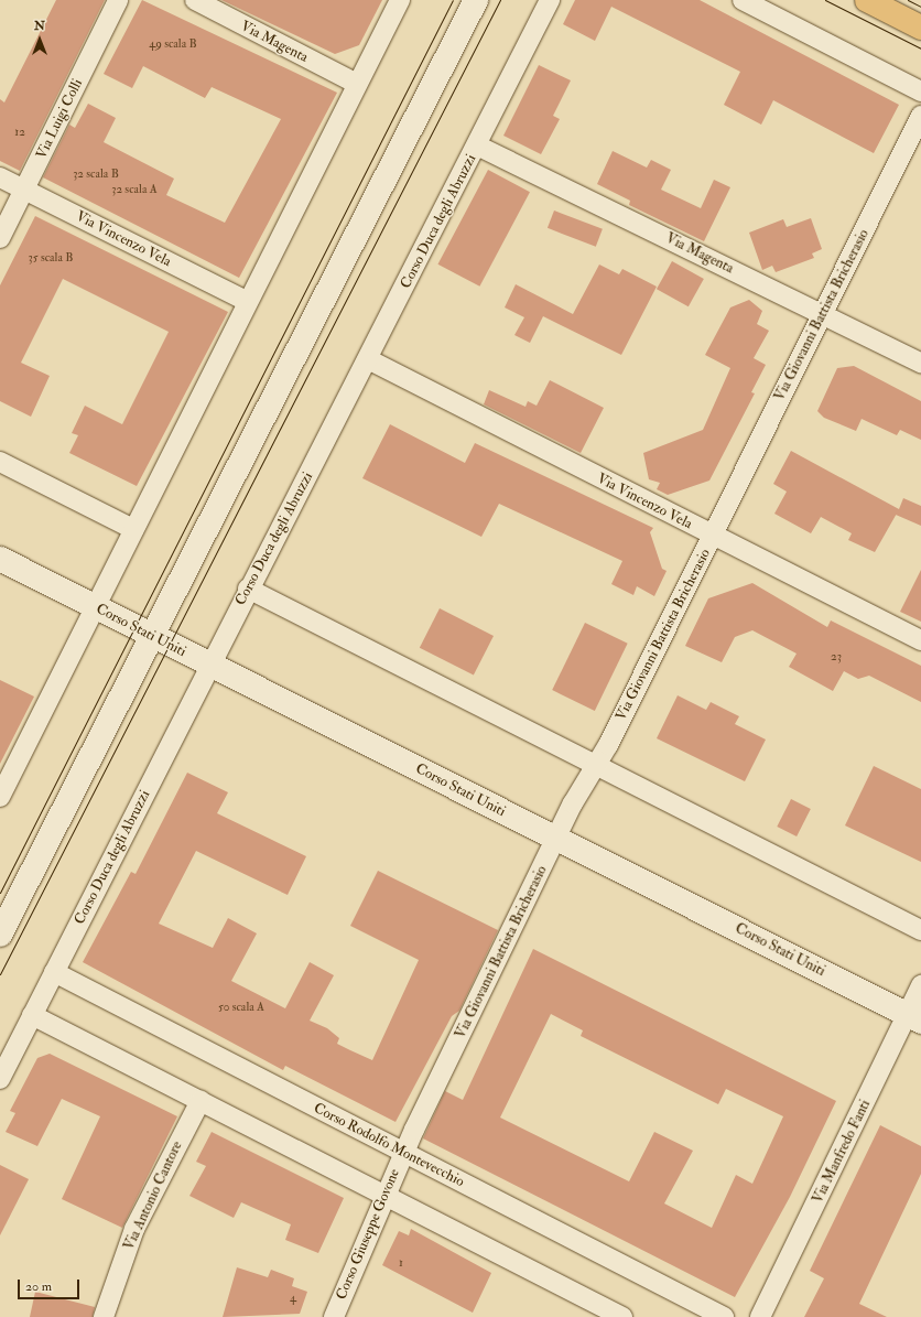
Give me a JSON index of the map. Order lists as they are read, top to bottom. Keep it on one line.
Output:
{"streets":{"main road":["Corso Stati Uniti"],"street":["Via Magenta","Via Luigi Colli","Corso Duca degli Abruzzi","Via Vincenzo Vela","Via Giovanni Battista Bricherasio","Corso Rodolfo Montevecchio","Via Manfredo Fanti","Via Antonio Cantore","Corso Giuseppe Govone"]},"crossings":[["Via Magenta","Corso Duca degli Abruzzi"],["Via Magenta","Via Giovanni Battista Bricherasio"],["Via Luigi Colli","Via Vincenzo Vela"],["Corso Duca degli Abruzzi","Via Vincenzo Vela"],["Corso Duca degli Abruzzi","Corso Stati Uniti"],["Corso Duca degli Abruzzi","Corso Rodolfo Montevecchio"],["Via Vincenzo Vela","Via Giovanni Battista Bricherasio"],["Via Giovanni Battista Bricherasio","Corso Stati Uniti"],["Via Giovanni Battista Bricherasio","Corso Rodolfo Montevecchio"],["Via Giovanni Battista Bricherasio","Corso Giuseppe Govone"],["Corso Stati Uniti","Via Manfredo Fanti"],["Corso Rodolfo Montevecchio","Corso Giuseppe Govone"]],"house_numbers":["49 scala B","12","32 scala B","32 scala A","35 scala B","23","50 scala A","1","4"],"scale_bar":"20 m","north":"top"}
